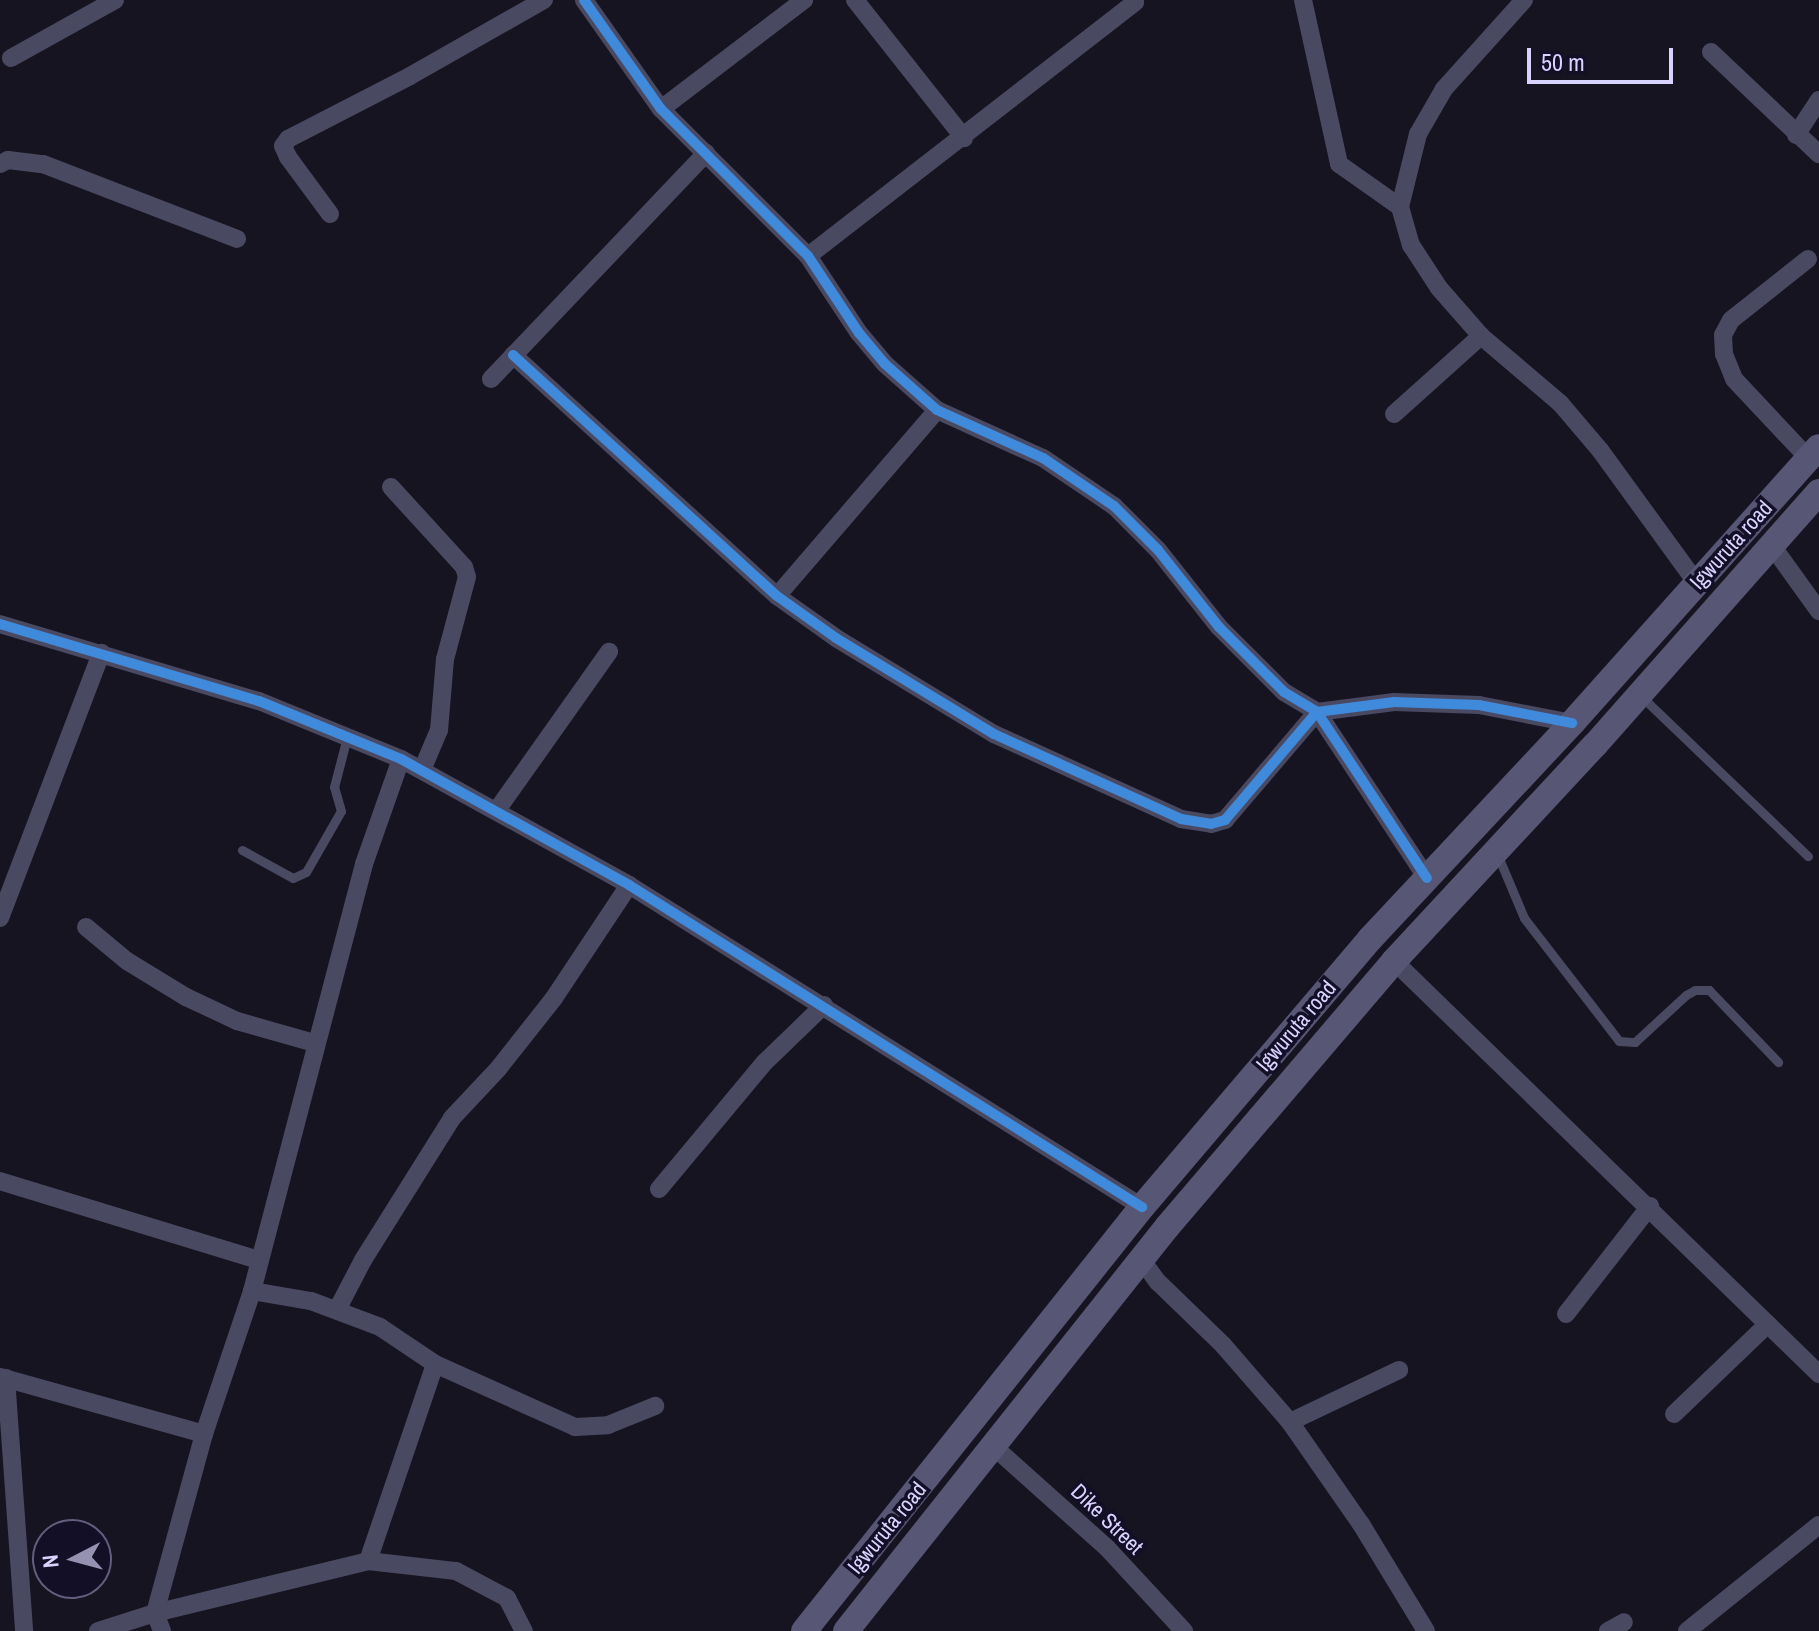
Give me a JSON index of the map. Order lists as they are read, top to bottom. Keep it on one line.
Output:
{"streets":{"main road":["Igwuruta road"],"street":["Dike Street"]},"crossings":[["Igwuruta road","Dike Street"]],"scale_bar":"50 m","north":"left"}
